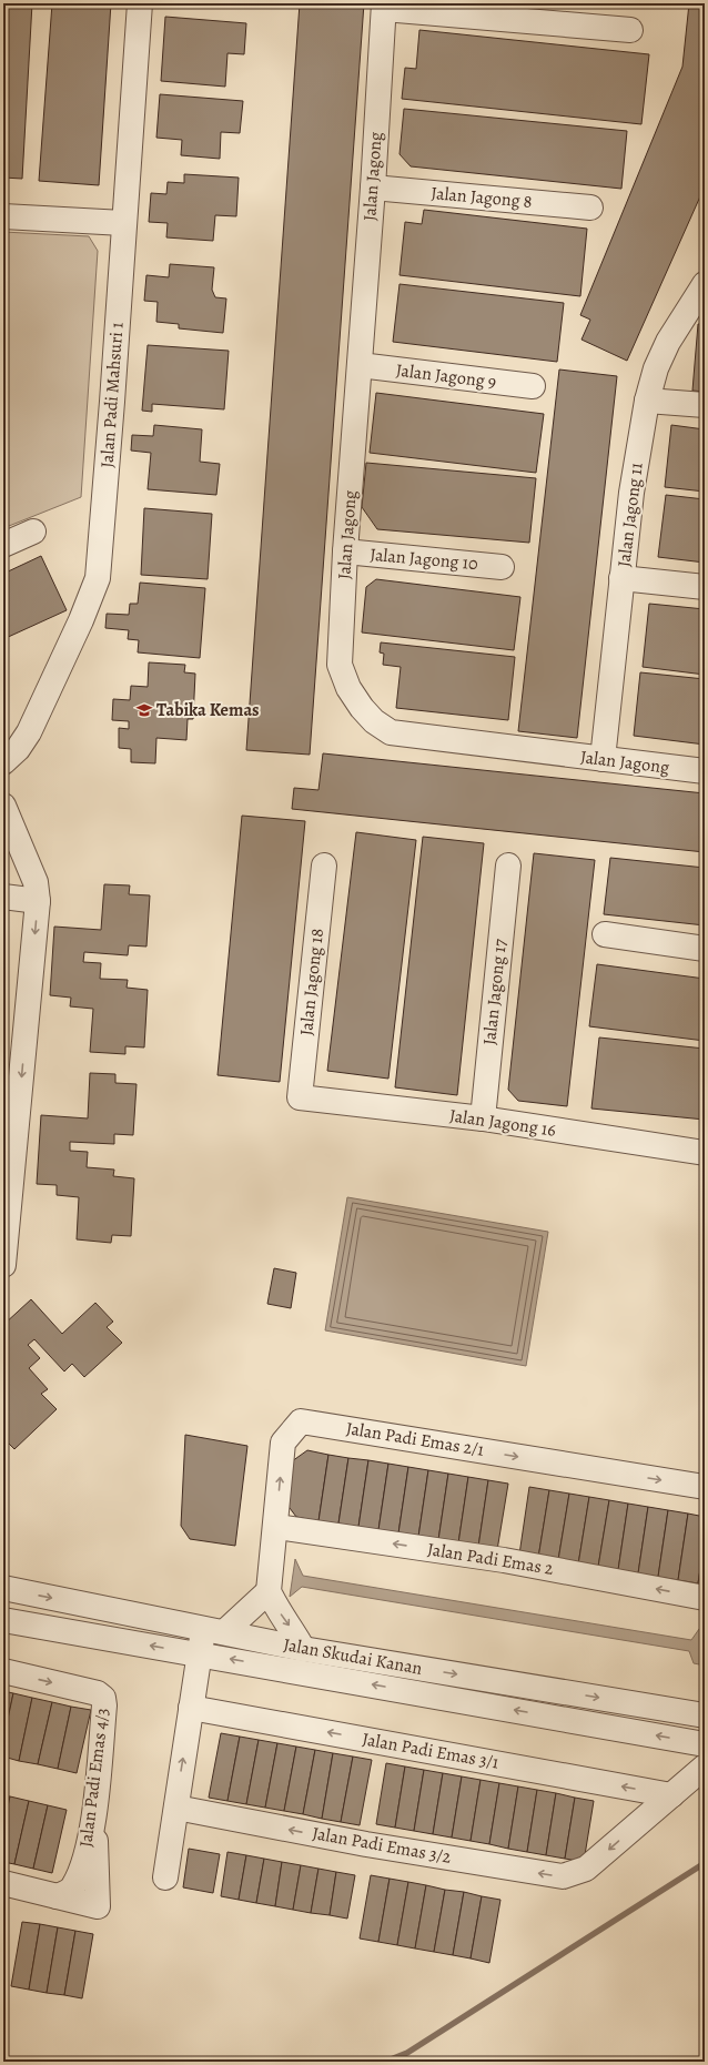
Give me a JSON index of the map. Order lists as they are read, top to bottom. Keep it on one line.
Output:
{"streets":{"street":["Jalan Jagong","Jalan Jagong 8","Jalan Jagong 9","Jalan Padi Mahsuri 1","Jalan Jagong 11","Jalan Jagong 10","Jalan Jagong 18","Jalan Jagong 17","Jalan Jagong 16","Jalan Padi Emas 2/1","Jalan Padi Emas 2","Jalan Skudai Kanan","Jalan Padi Emas 3/1","Jalan Padi Emas 4/3","Jalan Padi Emas 3/2"]},"crossings":[["Jalan Jagong","Jalan Jagong 8"],["Jalan Jagong","Jalan Jagong 9"],["Jalan Jagong","Jalan Jagong 11"],["Jalan Jagong","Jalan Jagong 10"],["Jalan Jagong 18","Jalan Jagong 16"],["Jalan Jagong 17","Jalan Jagong 16"],["Jalan Padi Emas 2/1","Jalan Padi Emas 2"],["Jalan Padi Emas 3/1","Jalan Padi Emas 3/2"]],"one_way":["Jalan Padi Emas 2/1","Jalan Padi Emas 2","Jalan Padi Emas 3/1","Jalan Padi Emas 3/2"],"places":{"school or university":["Tabika Kemas"]}}
